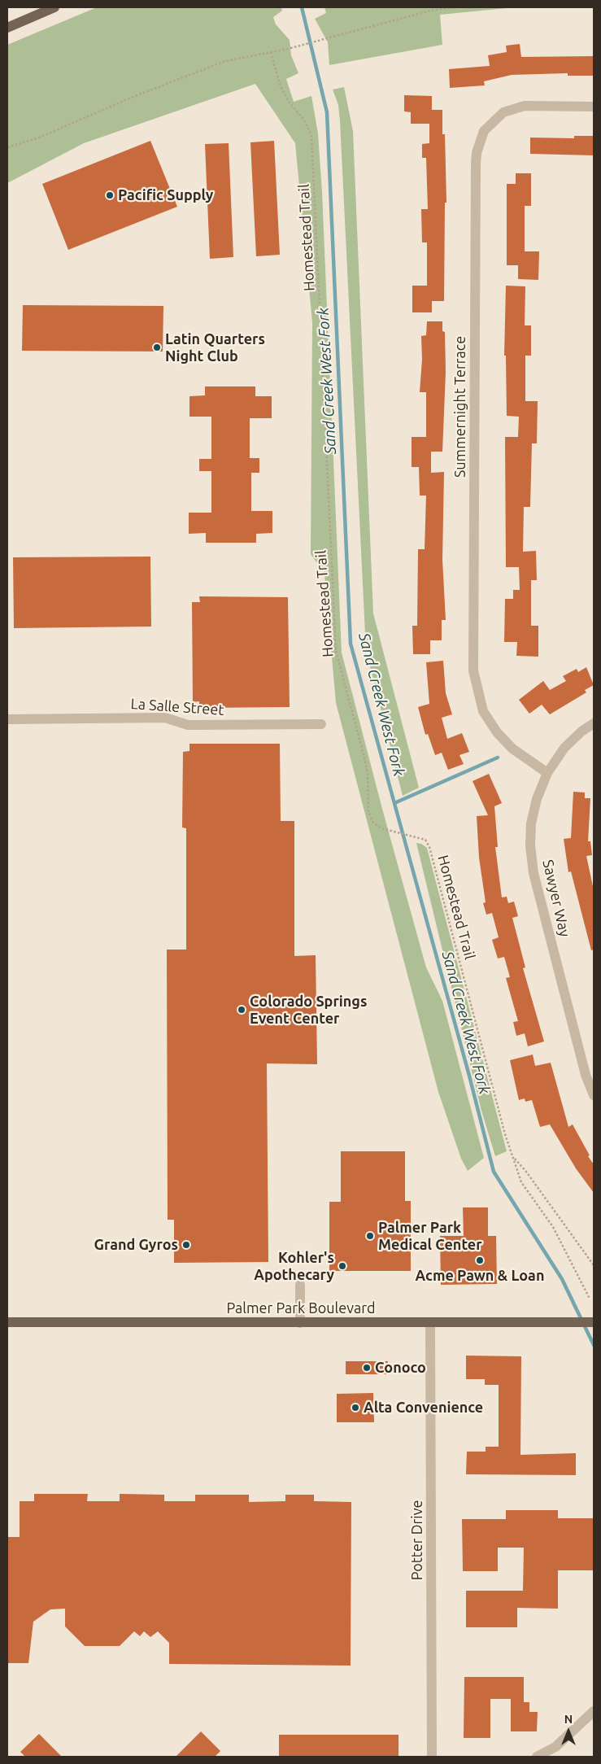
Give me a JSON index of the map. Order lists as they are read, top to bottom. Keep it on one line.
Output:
{"streets":{"main road":["Palmer Park Boulevard"],"street":["Summernight Terrace","La Salle Street","Sawyer Way","Potter Drive"],"path":["Homestead Trail"]},"crossings":[["Summernight Terrace","Sawyer Way"],["Palmer Park Boulevard","Potter Drive"]],"water":["Sand Creek West Fork"],"places":["Pacific Supply","Latin Quarters Night Club","Colorado Springs Event Center","Palmer Park Medical Center","Grand Gyros","Acme Pawn & Loan","Kohler's Apothecary","Conoco","Alta Convenience"],"north":"top"}
